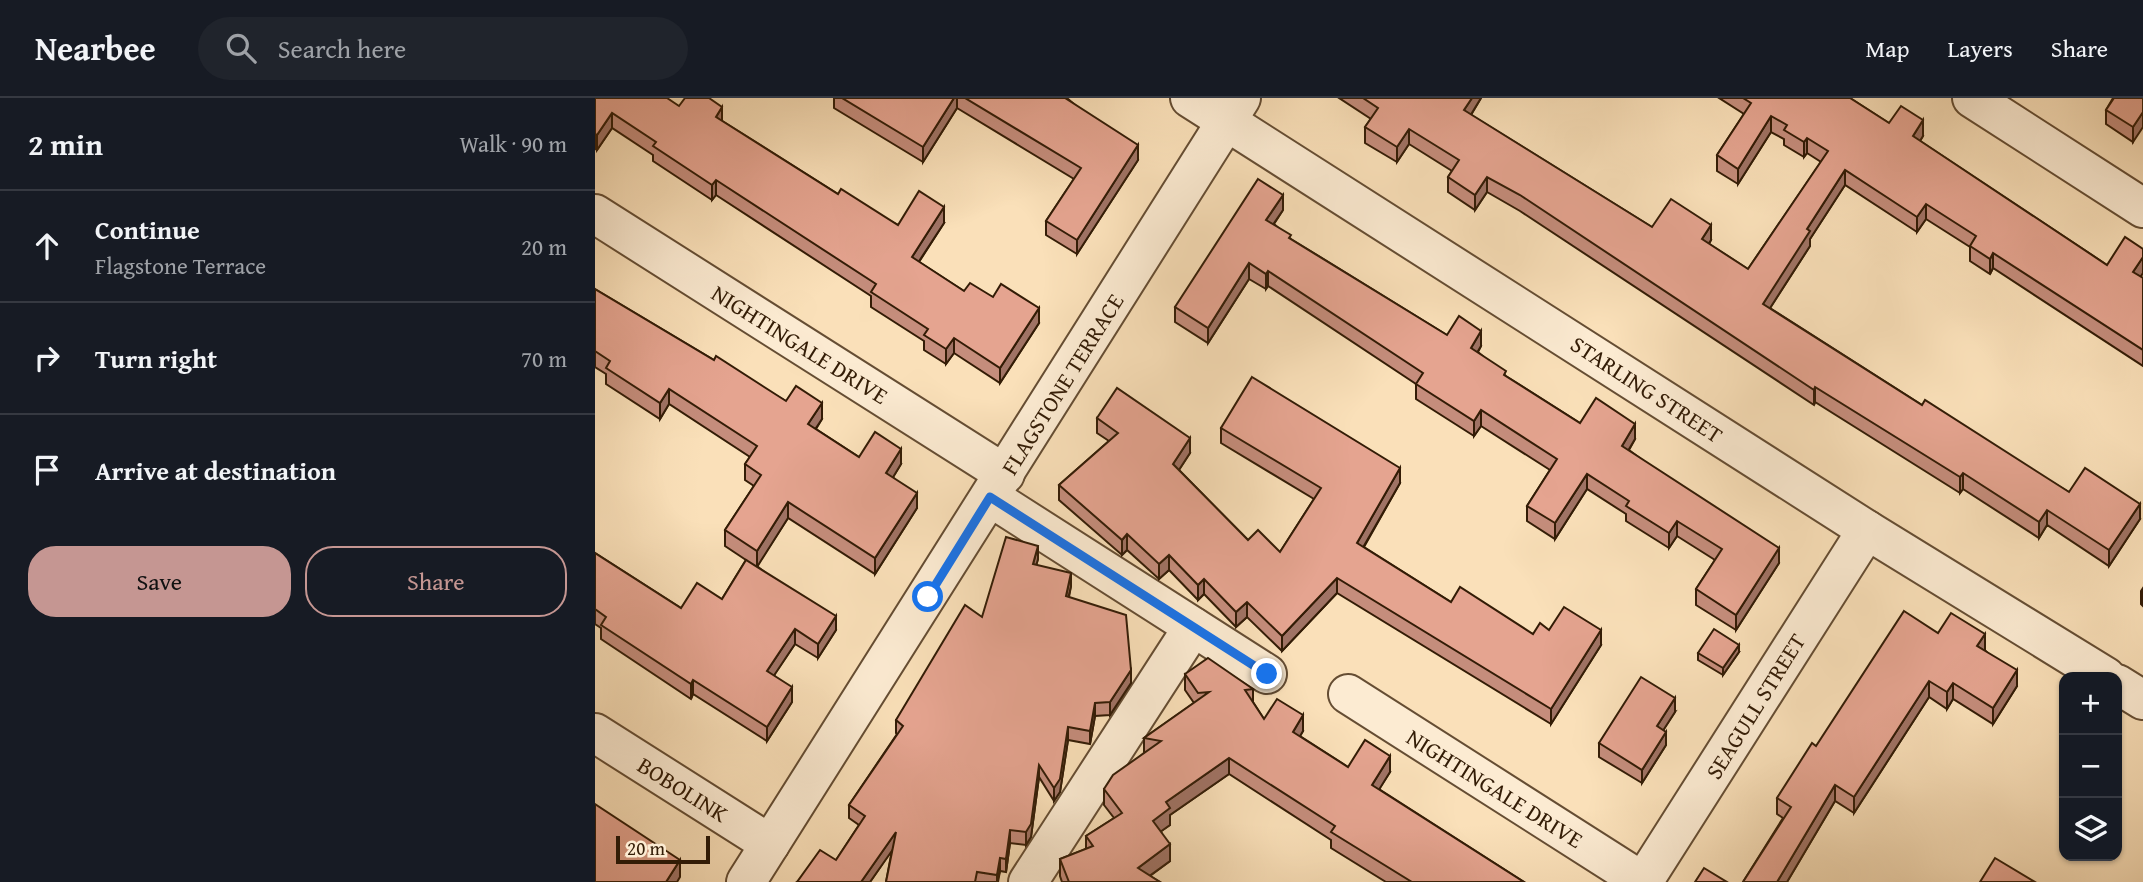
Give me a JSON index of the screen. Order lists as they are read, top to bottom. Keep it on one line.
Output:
{"streets":{"street":["NIGHTINGALE DRIVE","FLAGSTONE TERRACE","STARLING STREET","SEAGULL STREET","BOBOLINK"]},"crossings":[["NIGHTINGALE DRIVE","FLAGSTONE TERRACE"],["NIGHTINGALE DRIVE","SEAGULL STREET"],["FLAGSTONE TERRACE","STARLING STREET"],["FLAGSTONE TERRACE","BOBOLINK"],["STARLING STREET","SEAGULL STREET"]],"scale_bar":"20 m","page":{"header":"Nearbee","search":"Search here","nav":["Map","Layers","Share"],"heading":["2 min","Walk · 90 m"],"list":[["Continue","Flagstone Terrace","20 m"],["Turn right","70 m"],"Arrive at destination"],"buttons":["Save","Share"],"map_buttons":["+","−"],"scale":"20 m"}}
